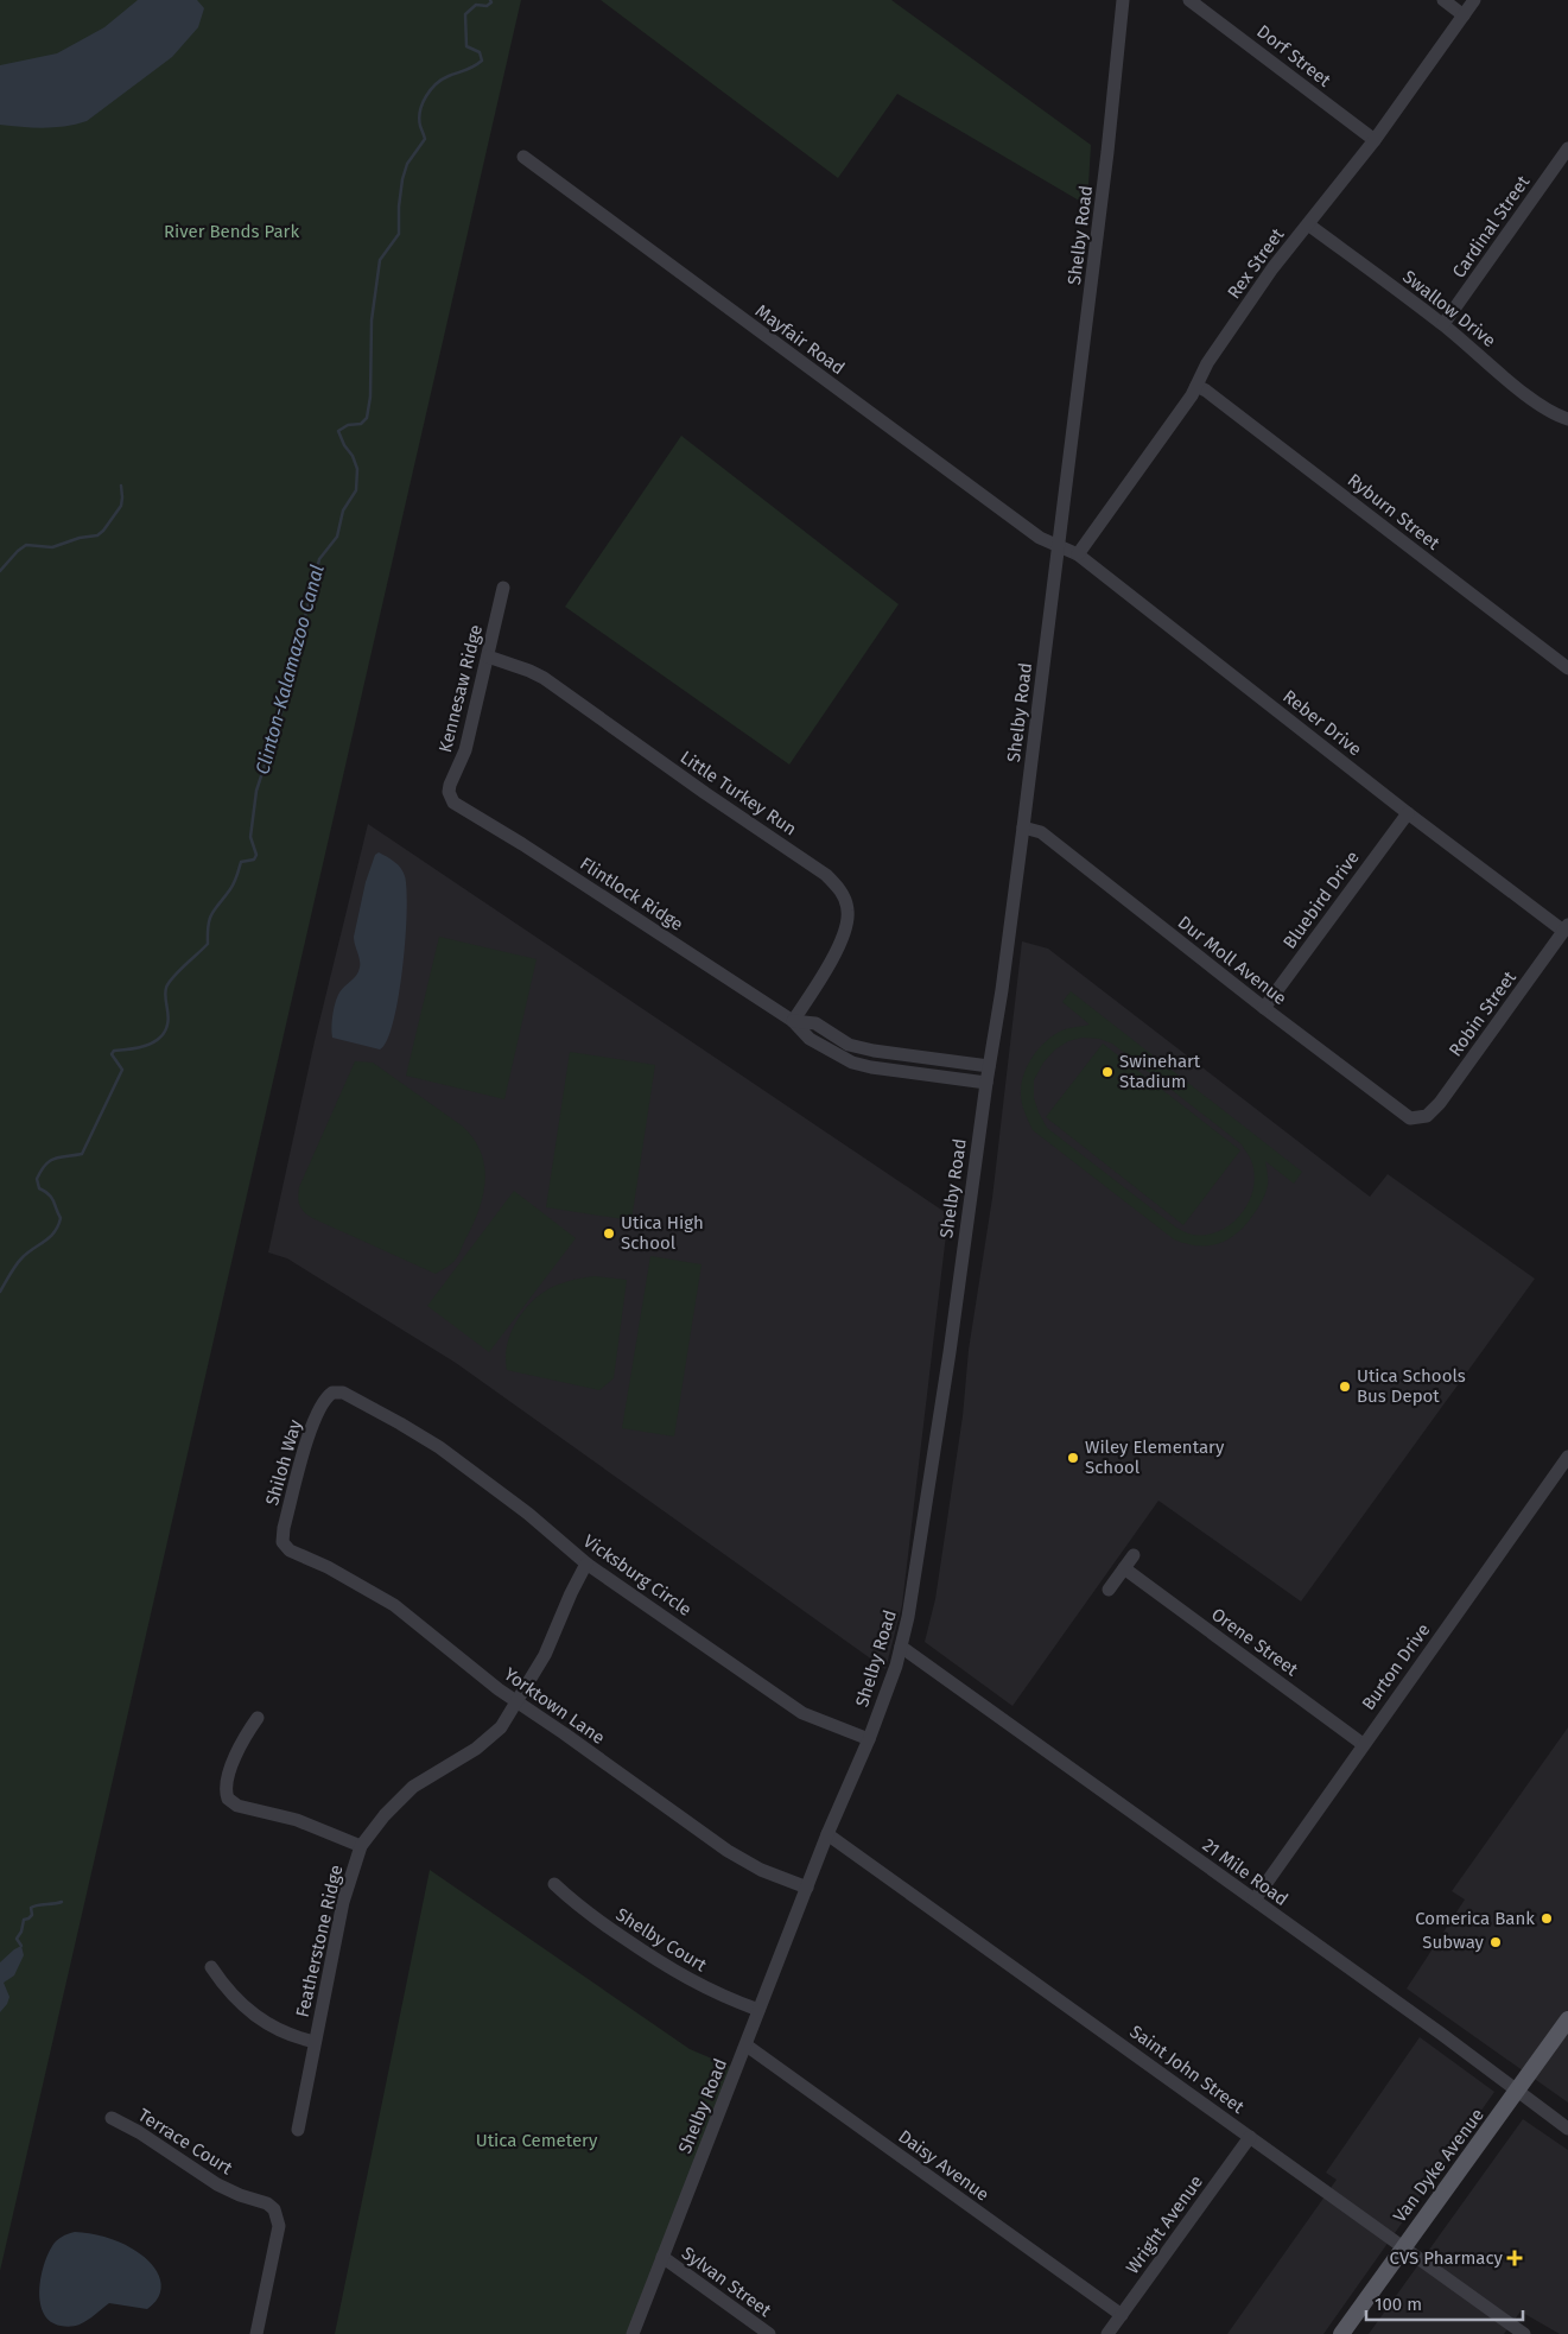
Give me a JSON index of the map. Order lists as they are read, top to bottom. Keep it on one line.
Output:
{"streets":{"main road":["Van Dyke Avenue"],"street":["Dorf Street","Cardinal Street","Shelby Road","Rex Street","Swallow Drive","Mayfair Road","Ryburn Street","Kennesaw Ridge","Reber Drive","Little Turkey Run","Flintlock Ridge","Bluebird Drive","Dur Moll Avenue","Robin Street","Shiloh Way","Vicksburg Circle","Orene Street","Burton Drive","Yorktown Lane","21 Mile Road","Shelby Court","Featherstone Ridge","Saint John Street","Terrace Court","Daisy Avenue","Wright Avenue","Sylvan Street"]},"crossings":[["Dorf Street","Rex Street"],["Cardinal Street","Swallow Drive"],["Shelby Road","Mayfair Road"],["Shelby Road","Reber Drive"],["Shelby Road","Flintlock Ridge"],["Shelby Road","Dur Moll Avenue"],["Shelby Road","Vicksburg Circle"],["Shelby Road","Yorktown Lane"],["Shelby Road","21 Mile Road"],["Shelby Road","Shelby Court"],["Shelby Road","Saint John Street"],["Shelby Road","Daisy Avenue"],["Shelby Road","Sylvan Street"],["Rex Street","Swallow Drive"],["Rex Street","Ryburn Street"],["Rex Street","Reber Drive"],["Mayfair Road","Reber Drive"],["Kennesaw Ridge","Little Turkey Run"],["Kennesaw Ridge","Flintlock Ridge"],["Reber Drive","Bluebird Drive"],["Reber Drive","Robin Street"],["Little Turkey Run","Flintlock Ridge"],["Bluebird Drive","Dur Moll Avenue"],["Dur Moll Avenue","Robin Street"],["Shiloh Way","Vicksburg Circle"],["Shiloh Way","Yorktown Lane"],["Vicksburg Circle","Featherstone Ridge"],["Orene Street","Burton Drive"],["Burton Drive","21 Mile Road"],["Yorktown Lane","Featherstone Ridge"],["21 Mile Road","Van Dyke Avenue"],["Saint John Street","Van Dyke Avenue"],["Saint John Street","Wright Avenue"],["Daisy Avenue","Wright Avenue"]],"water":["Clinton-Kalamazoo Canal"],"parks":["River Bends Park","Utica Cemetery"],"places":{"other":["Swinehart Stadium","Utica High School","Utica Schools Bus Depot","Wiley Elementary School","Comerica Bank","Subway"],"health":["CVS Pharmacy"]},"scale_bar":"100 m"}
